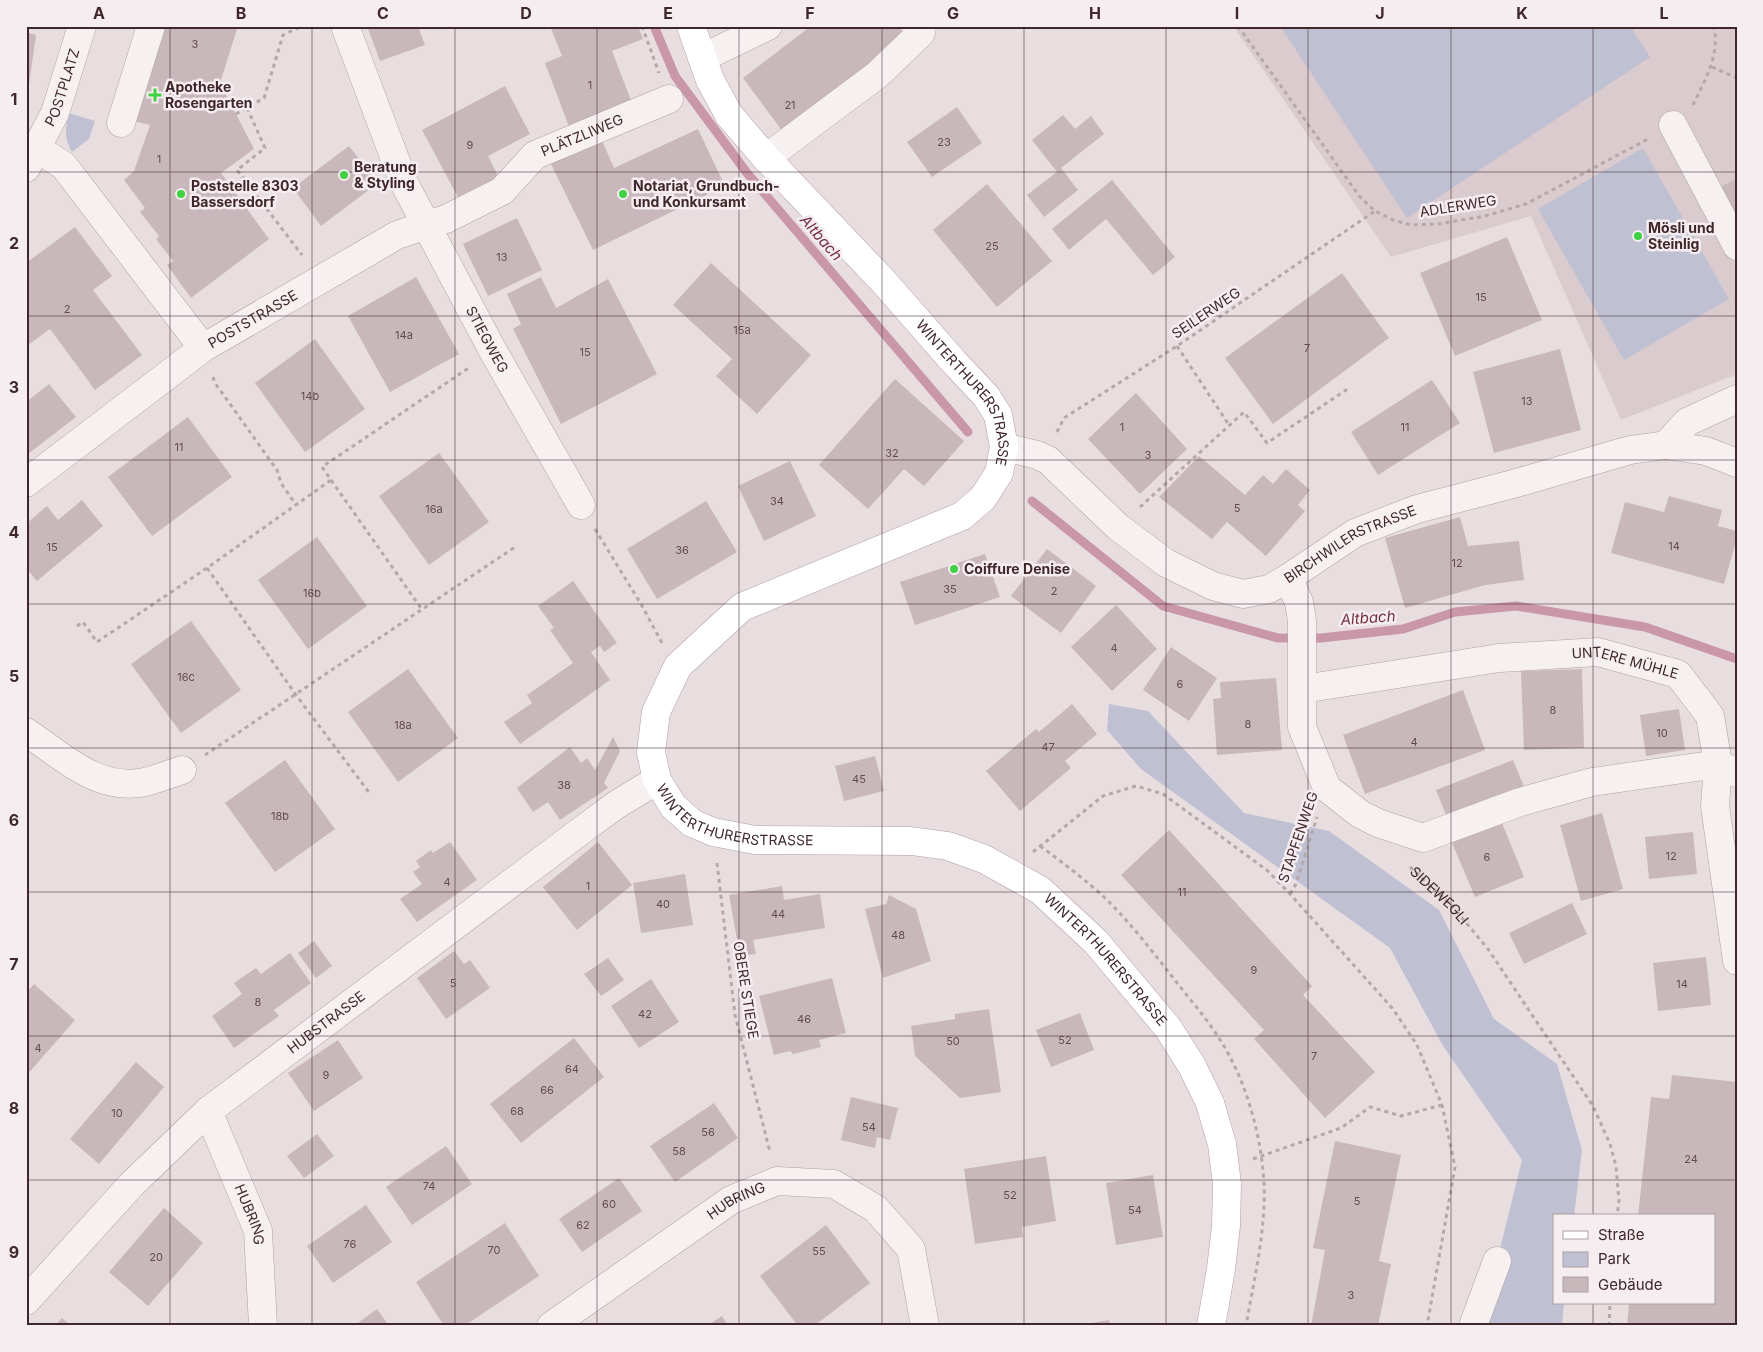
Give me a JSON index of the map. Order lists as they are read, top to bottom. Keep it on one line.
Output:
{"streets":{"main road":["WINTERTHURERSTRASSE"],"street":["POSTPLATZ","PLÄTZLIWEG","POSTSTRASSE","STIEGWEG","BIRCHWILERSTRASSE","UNTERE MÜHLE","HUBSTRASSE","HUBRING"],"path":["ADLERWEG","SEILERWEG","STAPFENWEG","SIDEWEGLI","OBERE STIEGE"]},"crossings":[["POSTPLATZ","POSTSTRASSE"],["PLÄTZLIWEG","POSTSTRASSE"],["PLÄTZLIWEG","STIEGWEG"],["ADLERWEG","SEILERWEG"],["POSTSTRASSE","STIEGWEG"],["WINTERTHURERSTRASSE","BIRCHWILERSTRASSE"],["WINTERTHURERSTRASSE","HUBSTRASSE"],["HUBSTRASSE","HUBRING"]],"water":["Altbach"],"places":{"health":["Apotheke Rosengarten"],"other":["Beratung & Styling","Poststelle 8303 Bassersdorf","Notariat, Grundbuch- und Konkursamt","Mösli und Steinlig","Coiffure Denise"]},"house_numbers":["3","1","21","23","9","1","25","13","15","2","15a","14a","7","15","14b","13","1","11","11","32","3","34","5","16a","14","15","36","12","35","2","16b","4","16c","6","8","8","18a","10","4","47","45","38","18b","12","6","4","1","11","40","44","48","9","5","14","8","42","46","52","50","4","7","64","9","66","68","10","54","56","58","24","74","52","5","60","54","62","76","70","55","20","3"],"legend":["Straße","Park","Gebäude"],"grid":{"columns":["A","B","C","D","E","F","G","H","I","J","K","L"],"rows":["1","2","3","4","5","6","7","8","9"]}}
